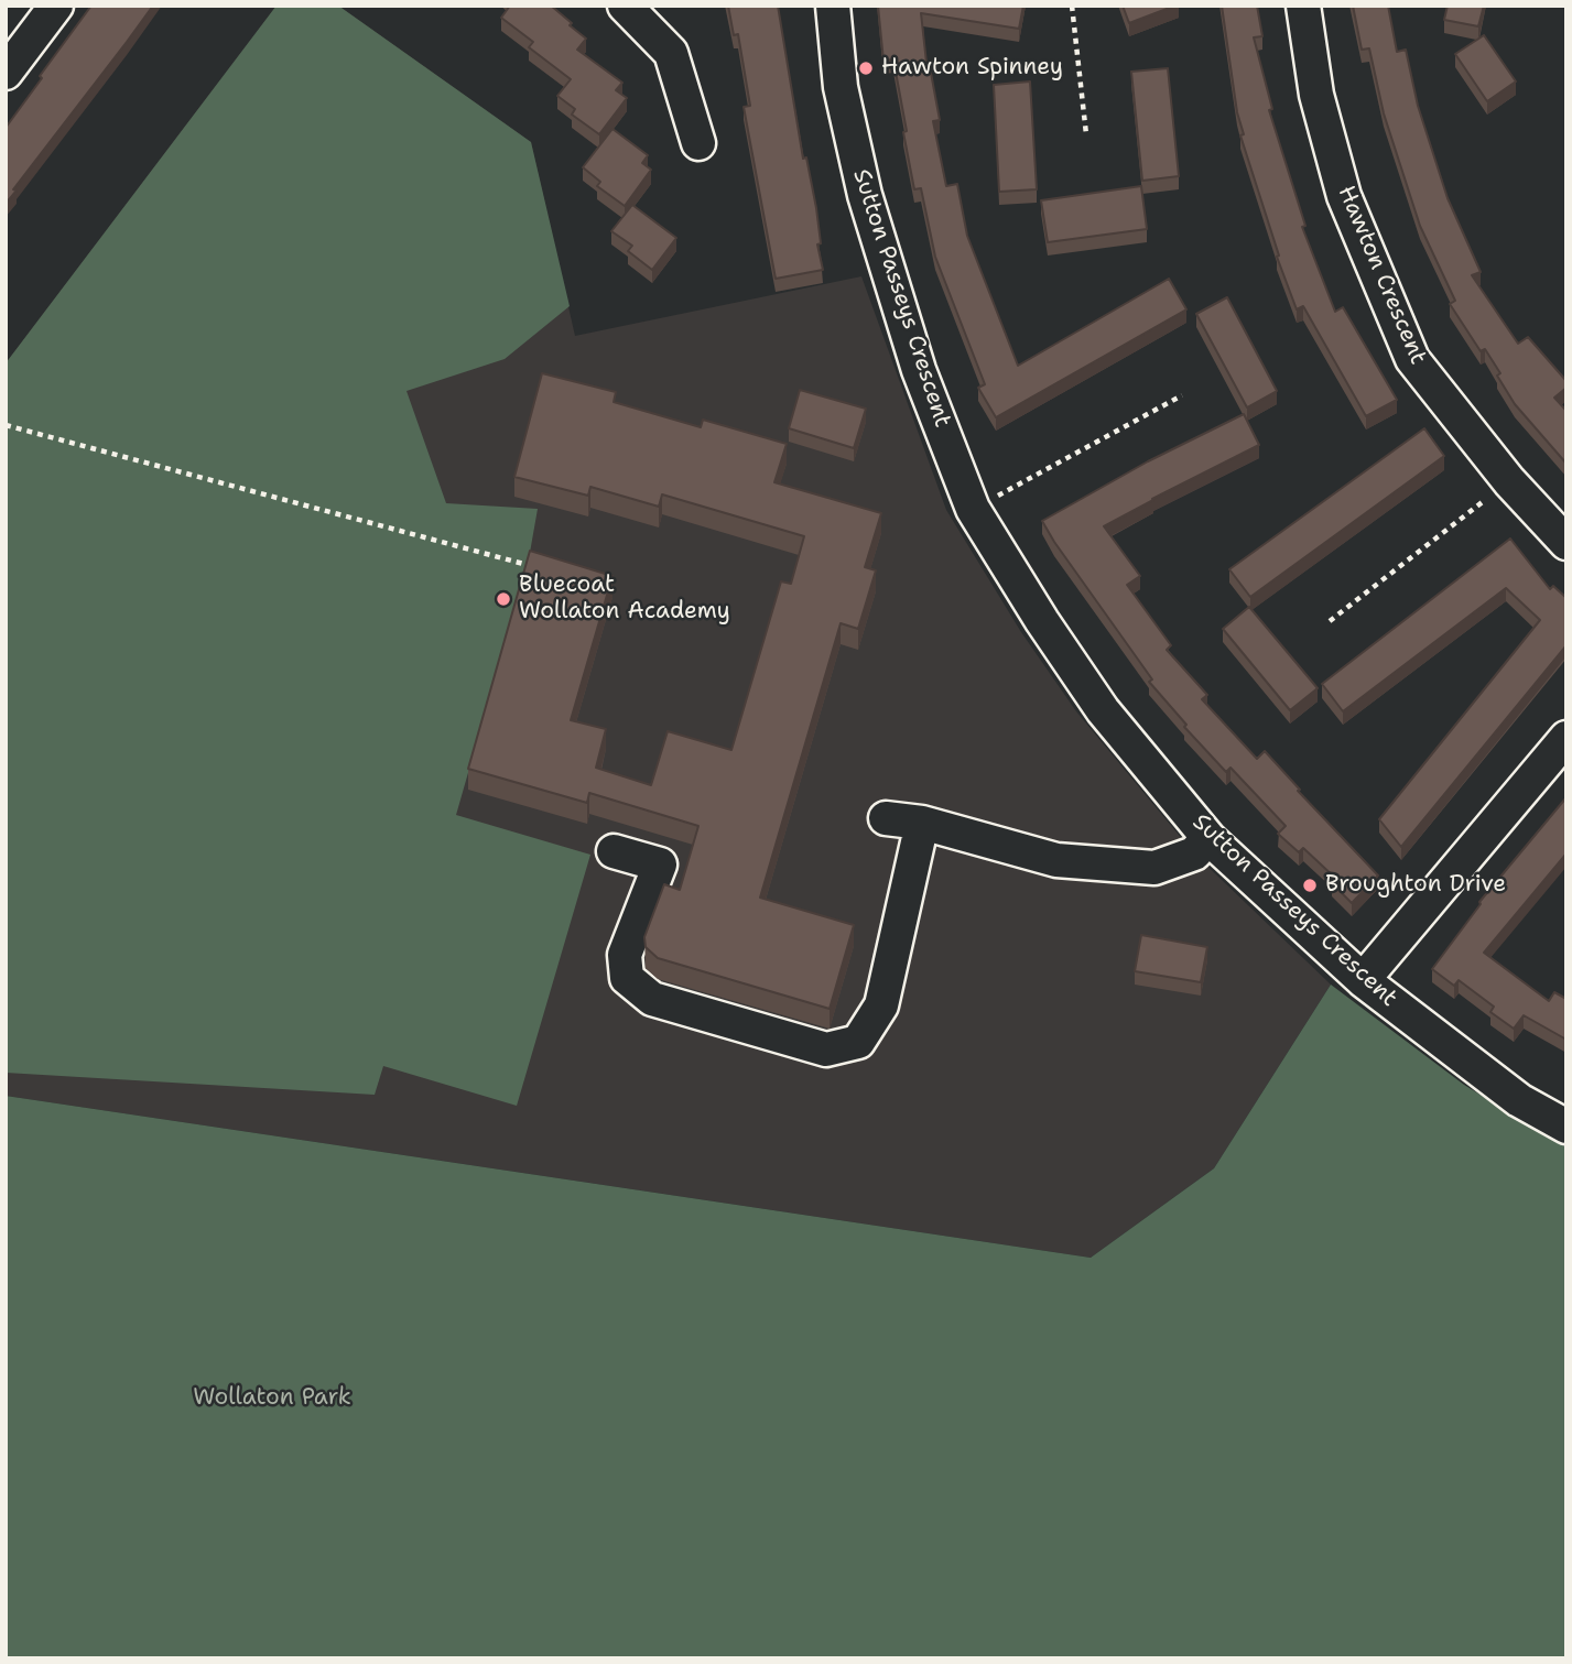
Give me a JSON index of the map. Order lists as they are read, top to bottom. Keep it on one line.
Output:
{"streets":{"street":["Hawton Crescent","Sutton Passeys Crescent"]},"parks":["Wollaton Park"],"places":["Hawton Spinney","Bluecoat Wollaton Academy","Broughton Drive"]}
